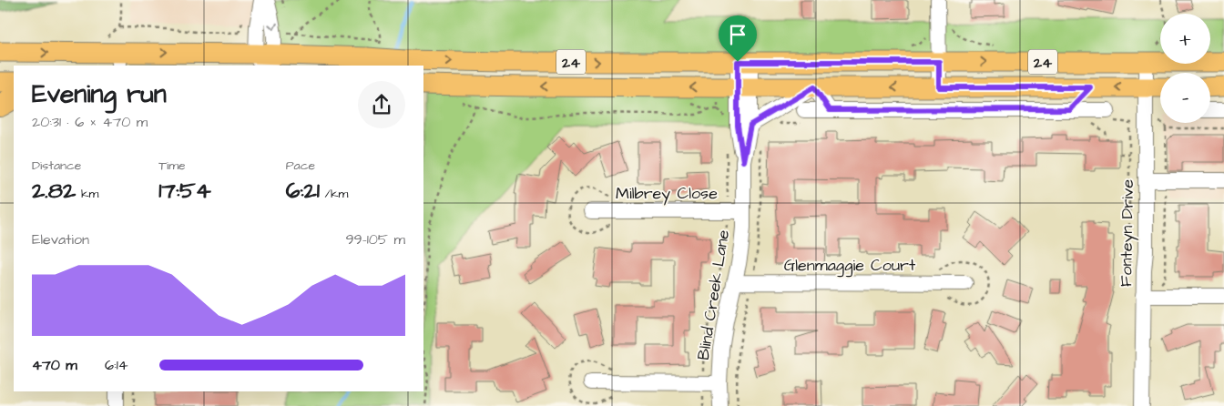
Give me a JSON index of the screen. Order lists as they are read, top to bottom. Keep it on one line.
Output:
{"streets":{"main road":["24"],"street":["Milbrey Close","Fonteyn Drive","Glenmaggie Court","Blind Creek Lane"]},"crossings":[["24","Fonteyn Drive"],["24","Blind Creek Lane"],["Milbrey Close","Blind Creek Lane"],["Glenmaggie Court","Blind Creek Lane"]],"page":{"map_buttons":["+","−"],"heading":["Evening run","20:31 · 6 × 470 m"],"stats":[["Distance","2.82 km"],["Time","17:54"],["Pace","6:21 /km"]],"chart":["Elevation","99–105 m"],"list":[{"name":"470 m","note":"6:14"}]}}
